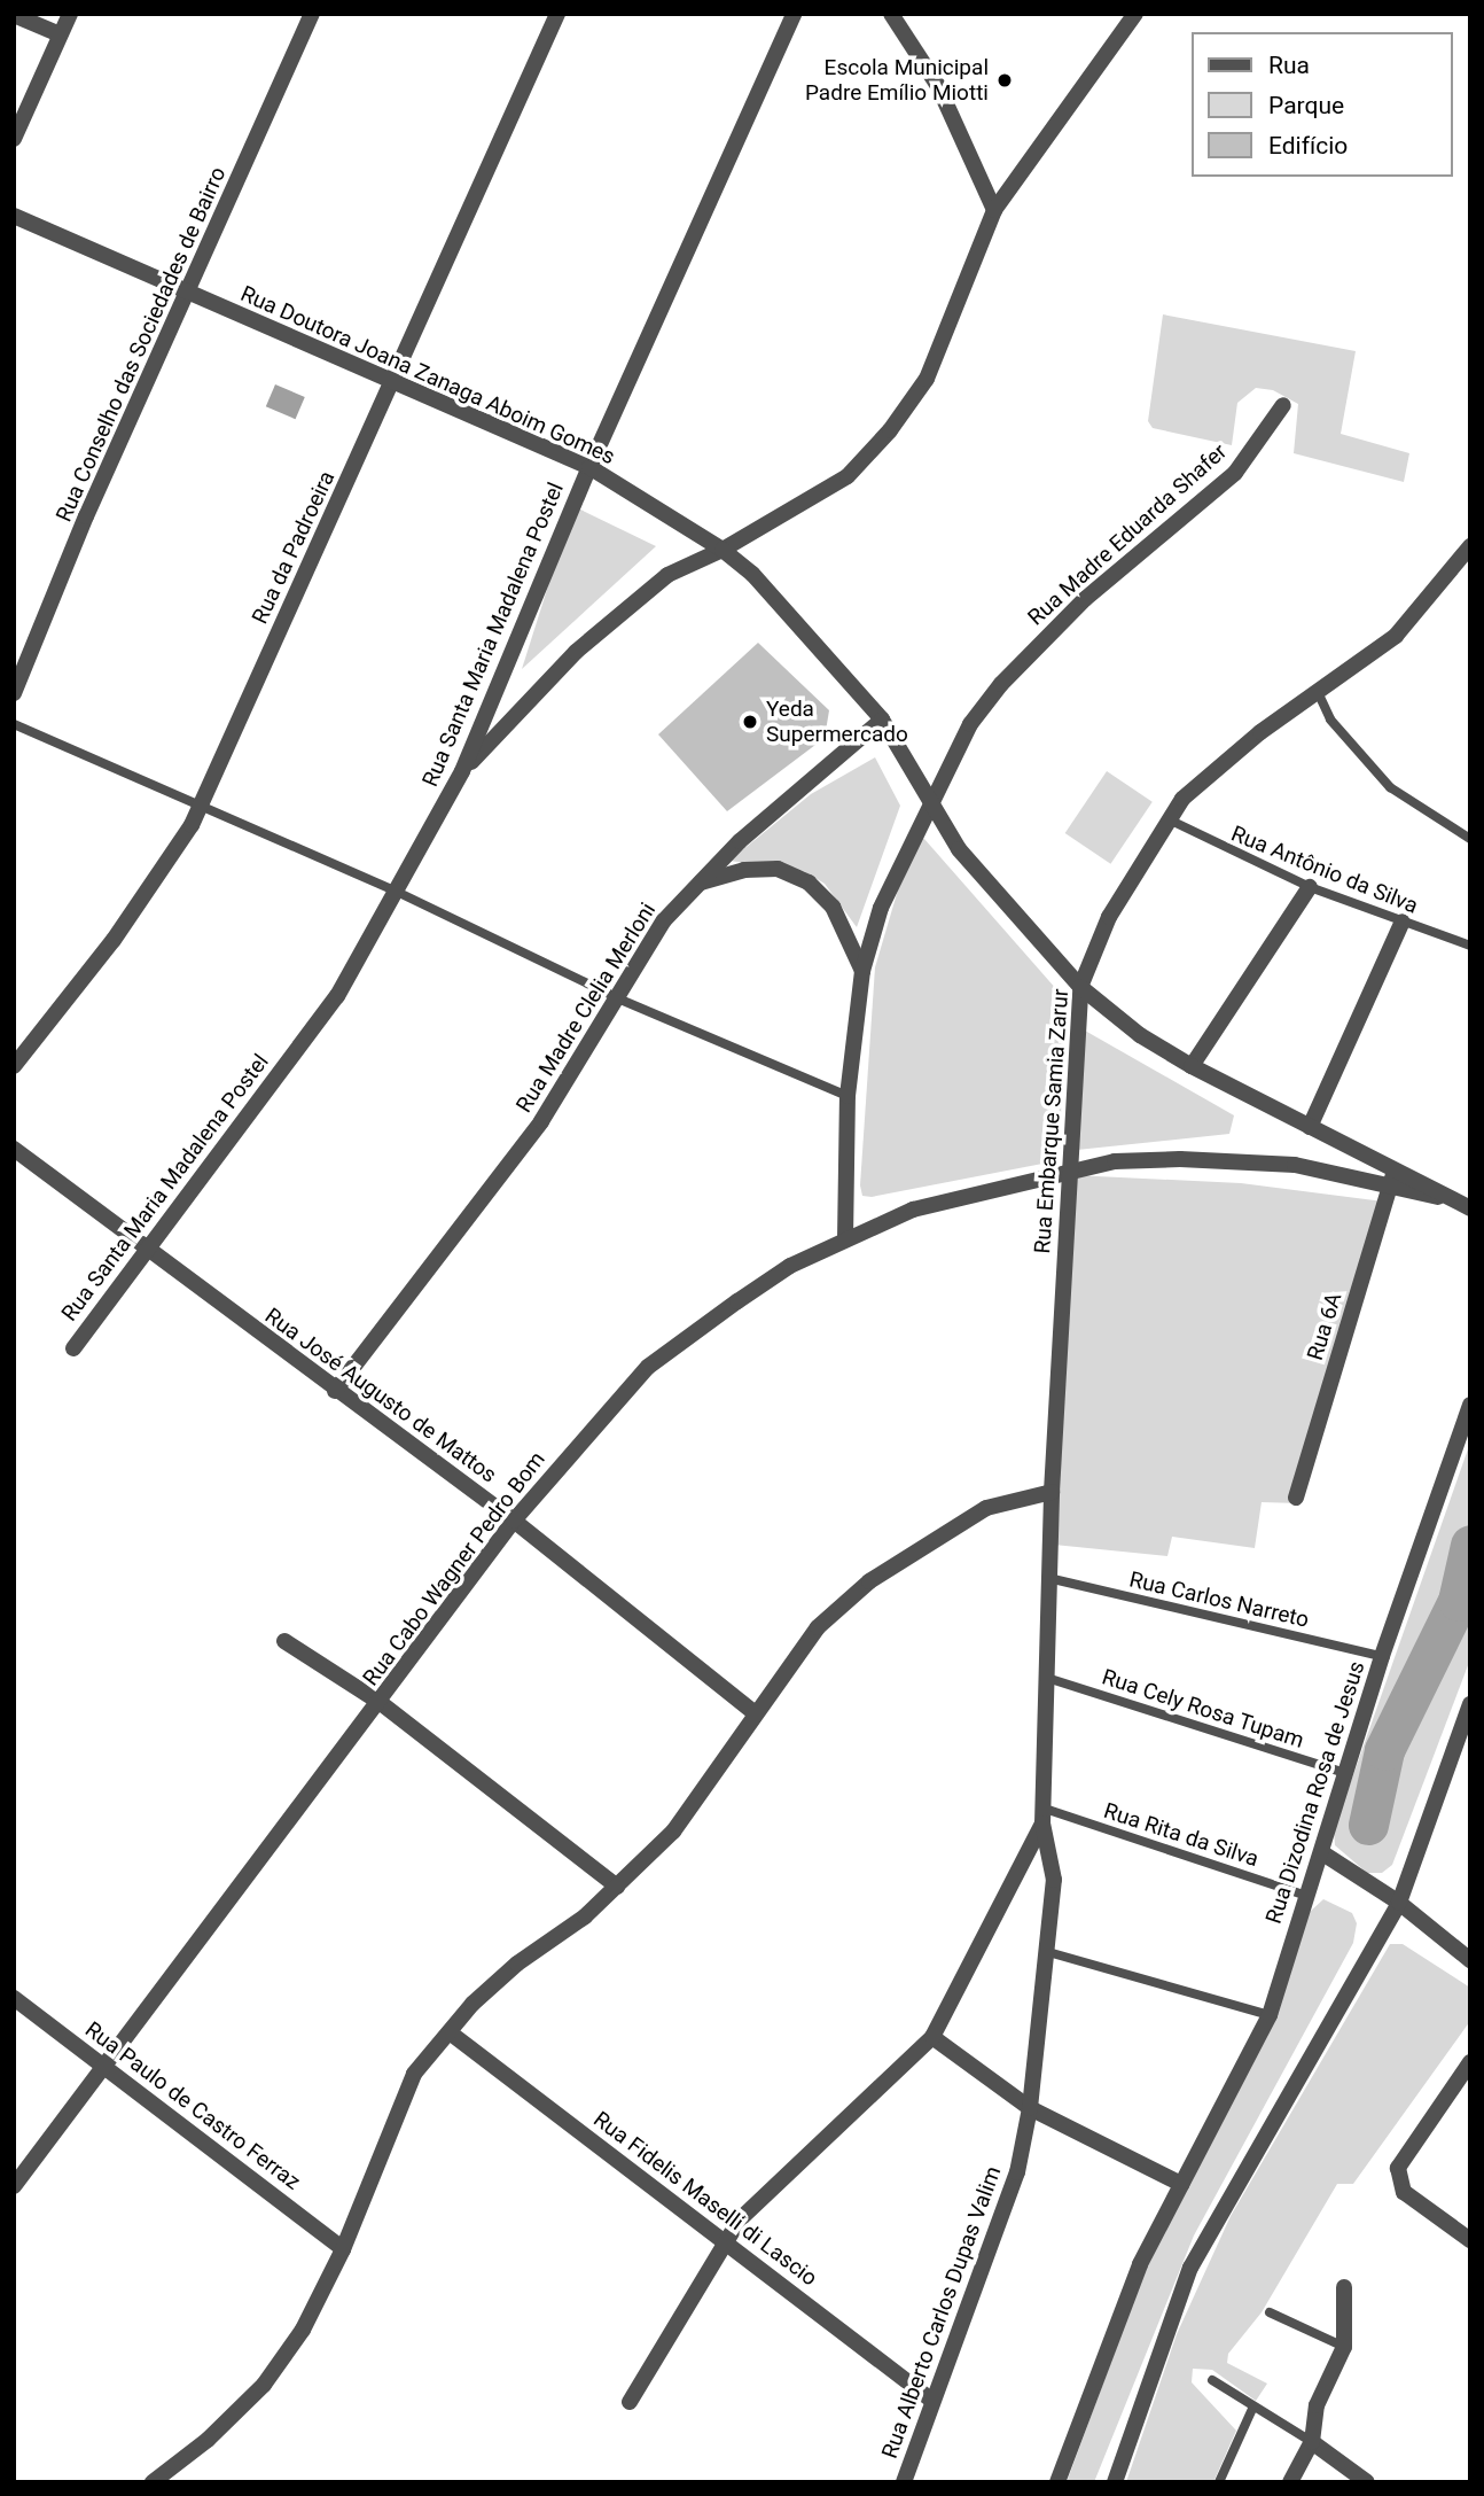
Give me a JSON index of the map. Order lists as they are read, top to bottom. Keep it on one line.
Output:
{"streets":{"street":["Rua Conselho das Sociedades de Bairro","Rua Doutora Joana Zanaga Aboim Gomes","Rua Madre Eduarda Shafer","Rua da Padroeira","Rua Santa Maria Madalena Postel","Rua Madre Clelia Merloni","Rua Embarque Samia Zarur","Rua 6A","Rua José Augusto de Mattos","Rua Cabo Wagner Pedro Bom","Rua Dizodina Rosa de Jesus","Rua Paulo de Castro Ferraz","Rua Fidelis Maselli di Lascio","Rua Alberto Carlos Dupas Valim"],"lane":["Rua Antônio da Silva","Rua Carlos Narreto","Rua Cely Rosa Tupam","Rua Rita da Silva"]},"crossings":[["Rua Conselho das Sociedades de Bairro","Rua Doutora Joana Zanaga Aboim Gomes"],["Rua Doutora Joana Zanaga Aboim Gomes","Rua Madre Eduarda Shafer"],["Rua Doutora Joana Zanaga Aboim Gomes","Rua da Padroeira"],["Rua Doutora Joana Zanaga Aboim Gomes","Rua Santa Maria Madalena Postel"],["Rua Doutora Joana Zanaga Aboim Gomes","Rua Madre Clelia Merloni"],["Rua Doutora Joana Zanaga Aboim Gomes","Rua Embarque Samia Zarur"],["Rua Doutora Joana Zanaga Aboim Gomes","Rua 6A"],["Rua Doutora Joana Zanaga Aboim Gomes","Rua Cabo Wagner Pedro Bom"],["Rua Madre Eduarda Shafer","Rua Cabo Wagner Pedro Bom"],["Rua Santa Maria Madalena Postel","Rua José Augusto de Mattos"],["Rua Antônio da Silva","Rua Embarque Samia Zarur"],["Rua Madre Clelia Merloni","Rua José Augusto de Mattos"],["Rua Embarque Samia Zarur","Rua Cabo Wagner Pedro Bom"],["Rua Embarque Samia Zarur","Rua Carlos Narreto"],["Rua Embarque Samia Zarur","Rua Cely Rosa Tupam"],["Rua Embarque Samia Zarur","Rua Rita da Silva"],["Rua Embarque Samia Zarur","Rua Alberto Carlos Dupas Valim"],["Rua 6A","Rua Cabo Wagner Pedro Bom"],["Rua José Augusto de Mattos","Rua Cabo Wagner Pedro Bom"],["Rua Cabo Wagner Pedro Bom","Rua Paulo de Castro Ferraz"],["Rua Carlos Narreto","Rua Dizodina Rosa de Jesus"],["Rua Cely Rosa Tupam","Rua Dizodina Rosa de Jesus"],["Rua Dizodina Rosa de Jesus","Rua Rita da Silva"],["Rua Rita da Silva","Rua Alberto Carlos Dupas Valim"],["Rua Fidelis Maselli di Lascio","Rua Alberto Carlos Dupas Valim"]],"places":["Escola Municipal Padre Emílio Miotti","Yeda Supermercado"],"legend":["Rua","Parque","Edifício"]}
